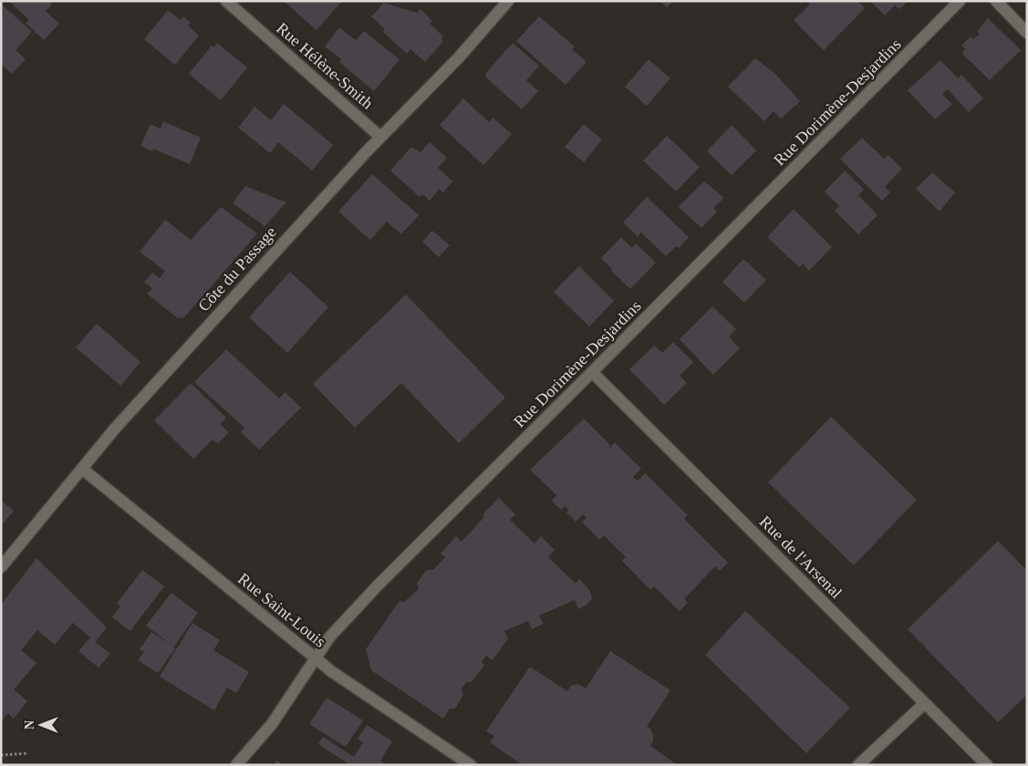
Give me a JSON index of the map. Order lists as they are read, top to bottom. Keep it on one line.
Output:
{"streets":{"main road":["Rue Hélène-Smith","Rue Dorimène-Desjardins","Côte du Passage","Rue de l'Arsenal","Rue Saint-Louis"]},"crossings":[["Rue Hélène-Smith","Côte du Passage"],["Rue Dorimène-Desjardins","Rue de l'Arsenal"],["Rue Dorimène-Desjardins","Rue Saint-Louis"],["Côte du Passage","Rue Saint-Louis"]],"north":"left"}
